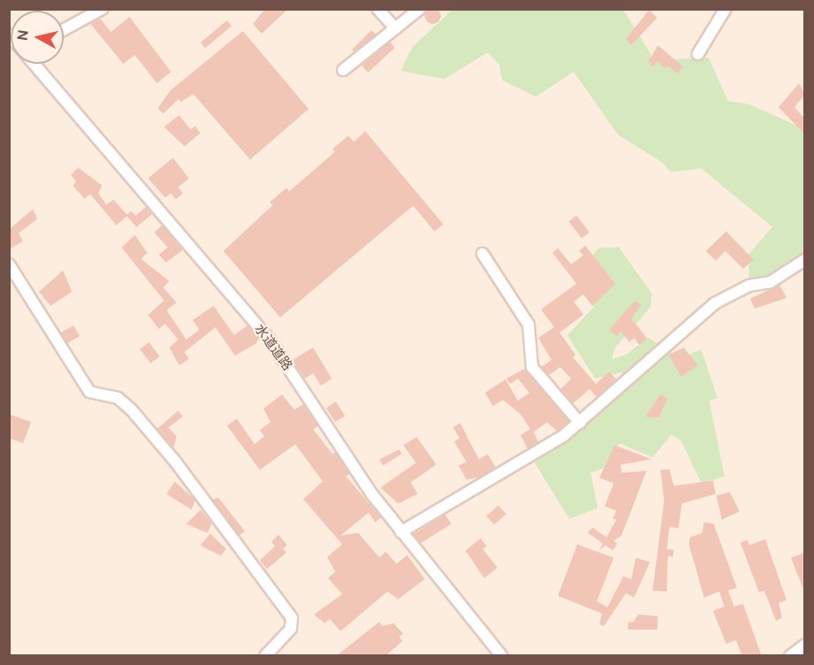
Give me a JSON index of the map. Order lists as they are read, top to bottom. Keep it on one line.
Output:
{"streets":{"street":["水道道路"]},"north":"left"}
